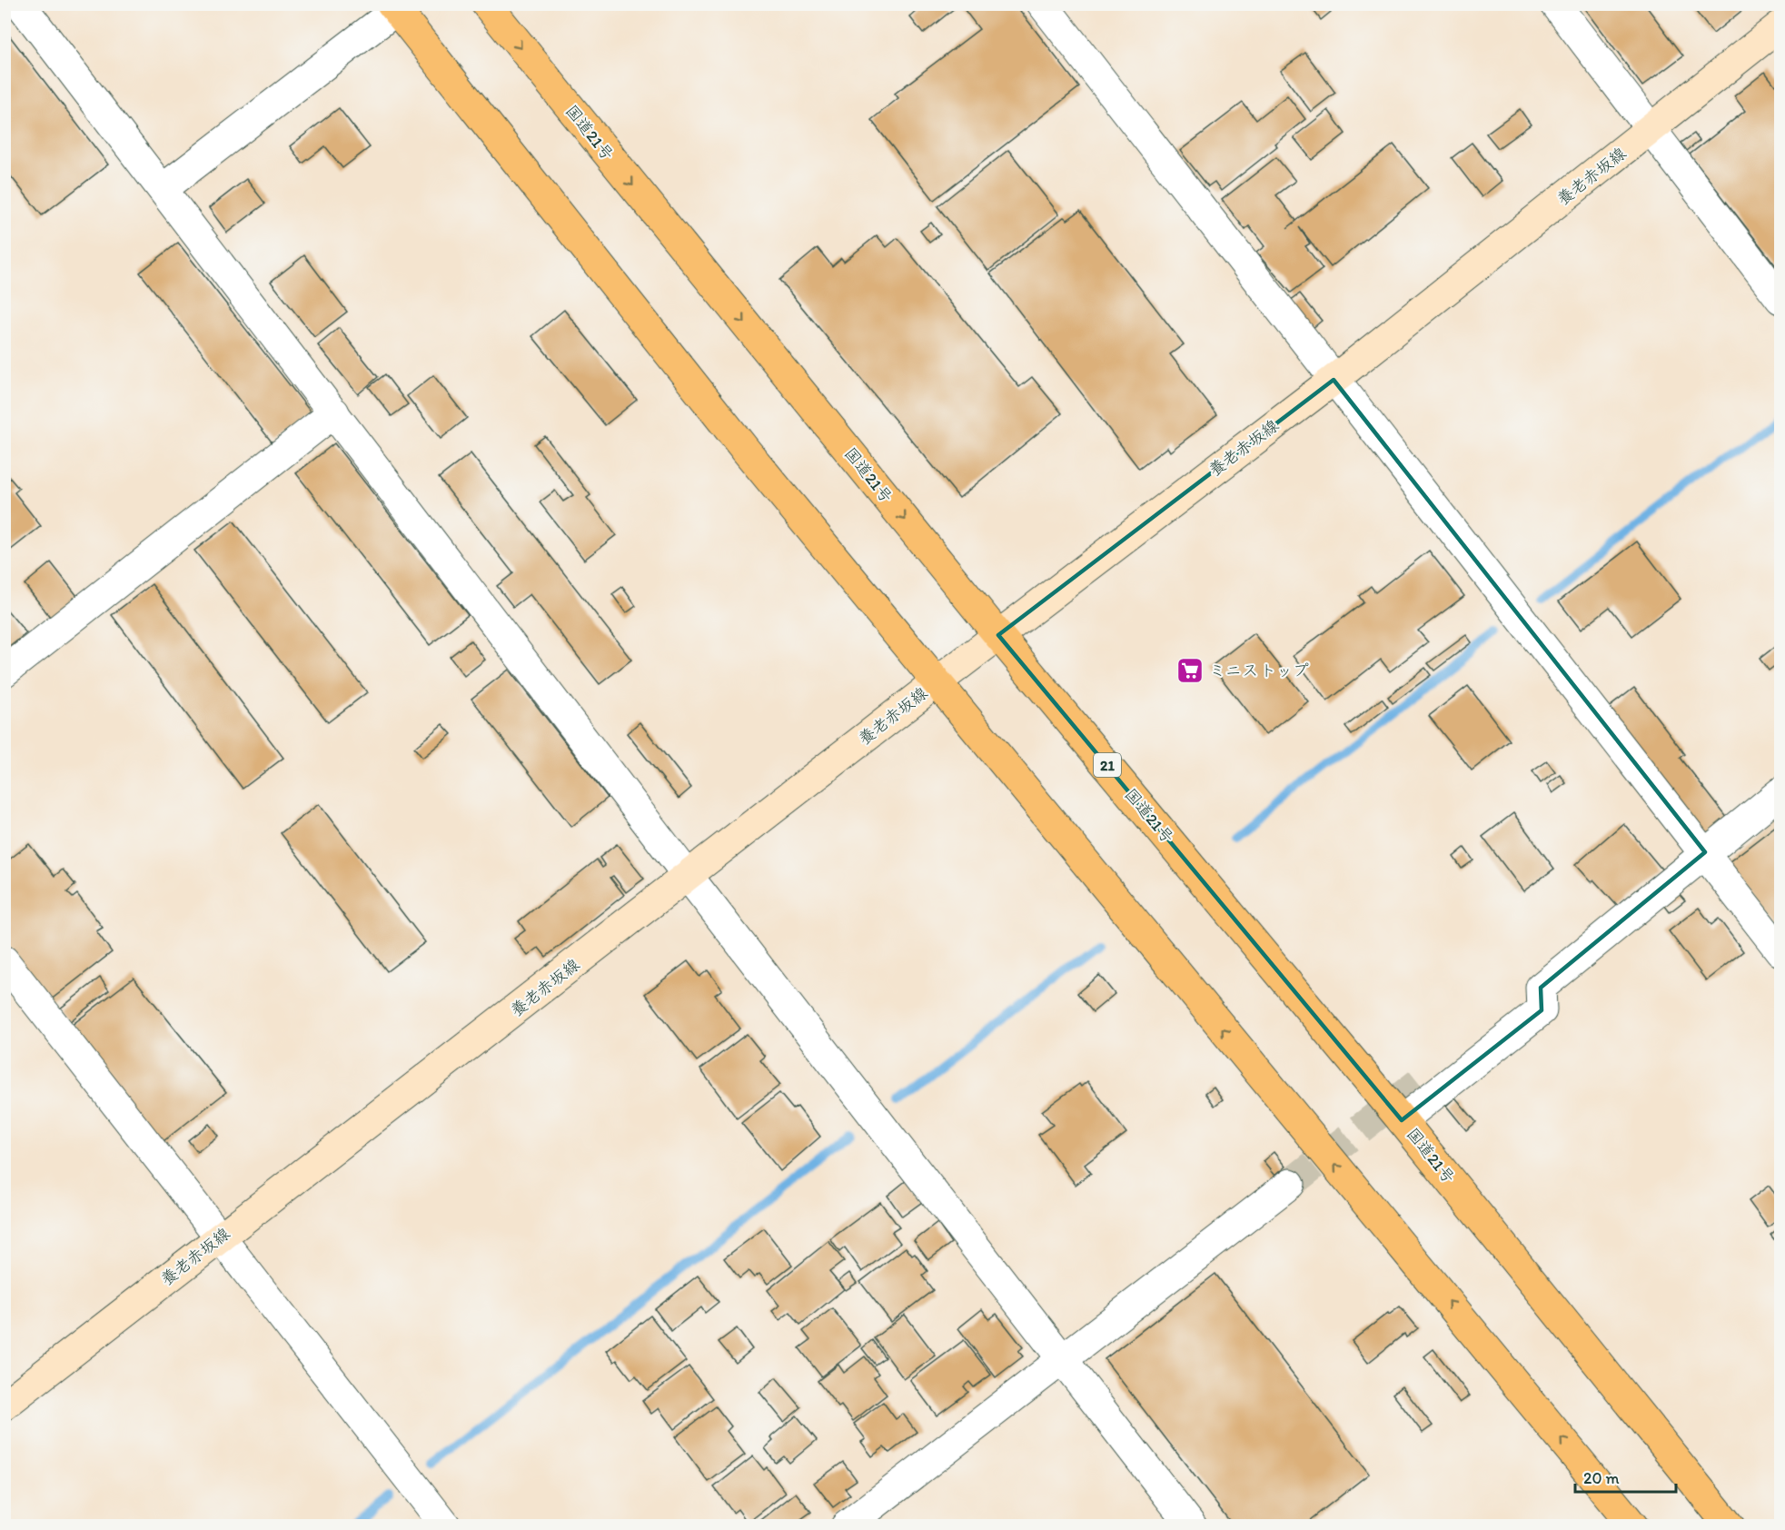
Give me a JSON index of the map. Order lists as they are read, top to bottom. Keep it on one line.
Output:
{"streets":{"highway":["国道21号","21"],"main road":["養老赤坂線"]},"crossings":[["国道21号","養老赤坂線"]],"places":{"supermarket":["ミニストップ"]},"scale_bar":"20 m"}
